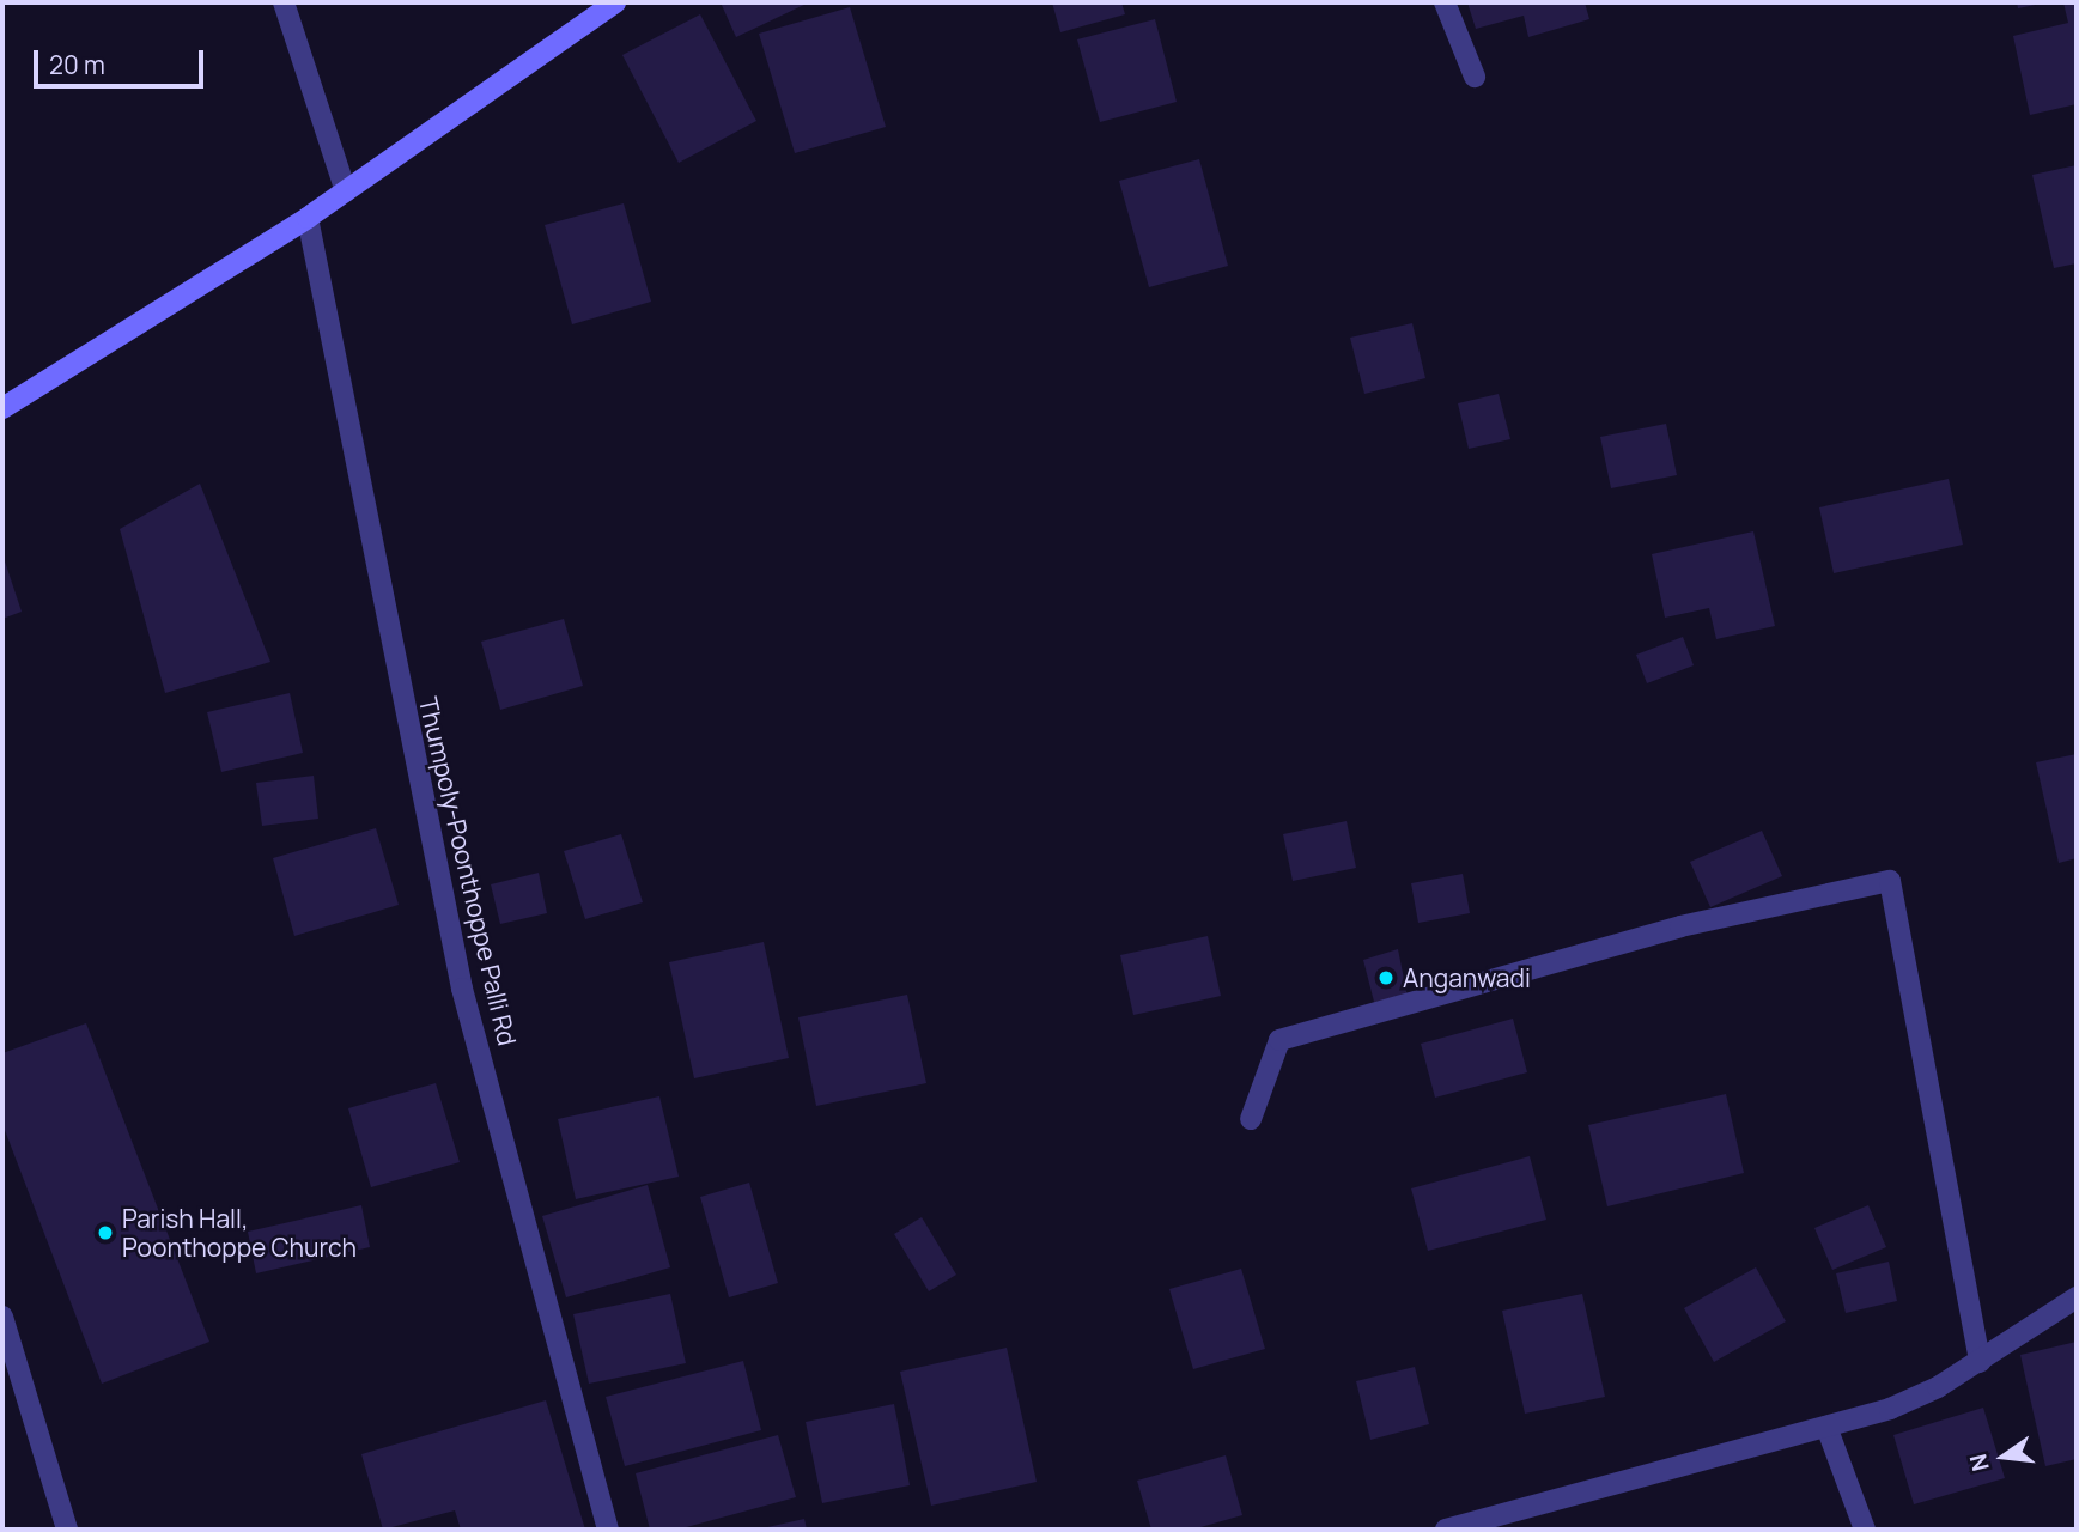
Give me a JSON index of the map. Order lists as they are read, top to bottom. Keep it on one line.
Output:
{"streets":{"street":["Thumpoly-Poonthoppe Palli Rd"]},"places":["Anganwadi","Parish Hall, Poonthoppe Church"],"scale_bar":"20 m","north":"left"}
